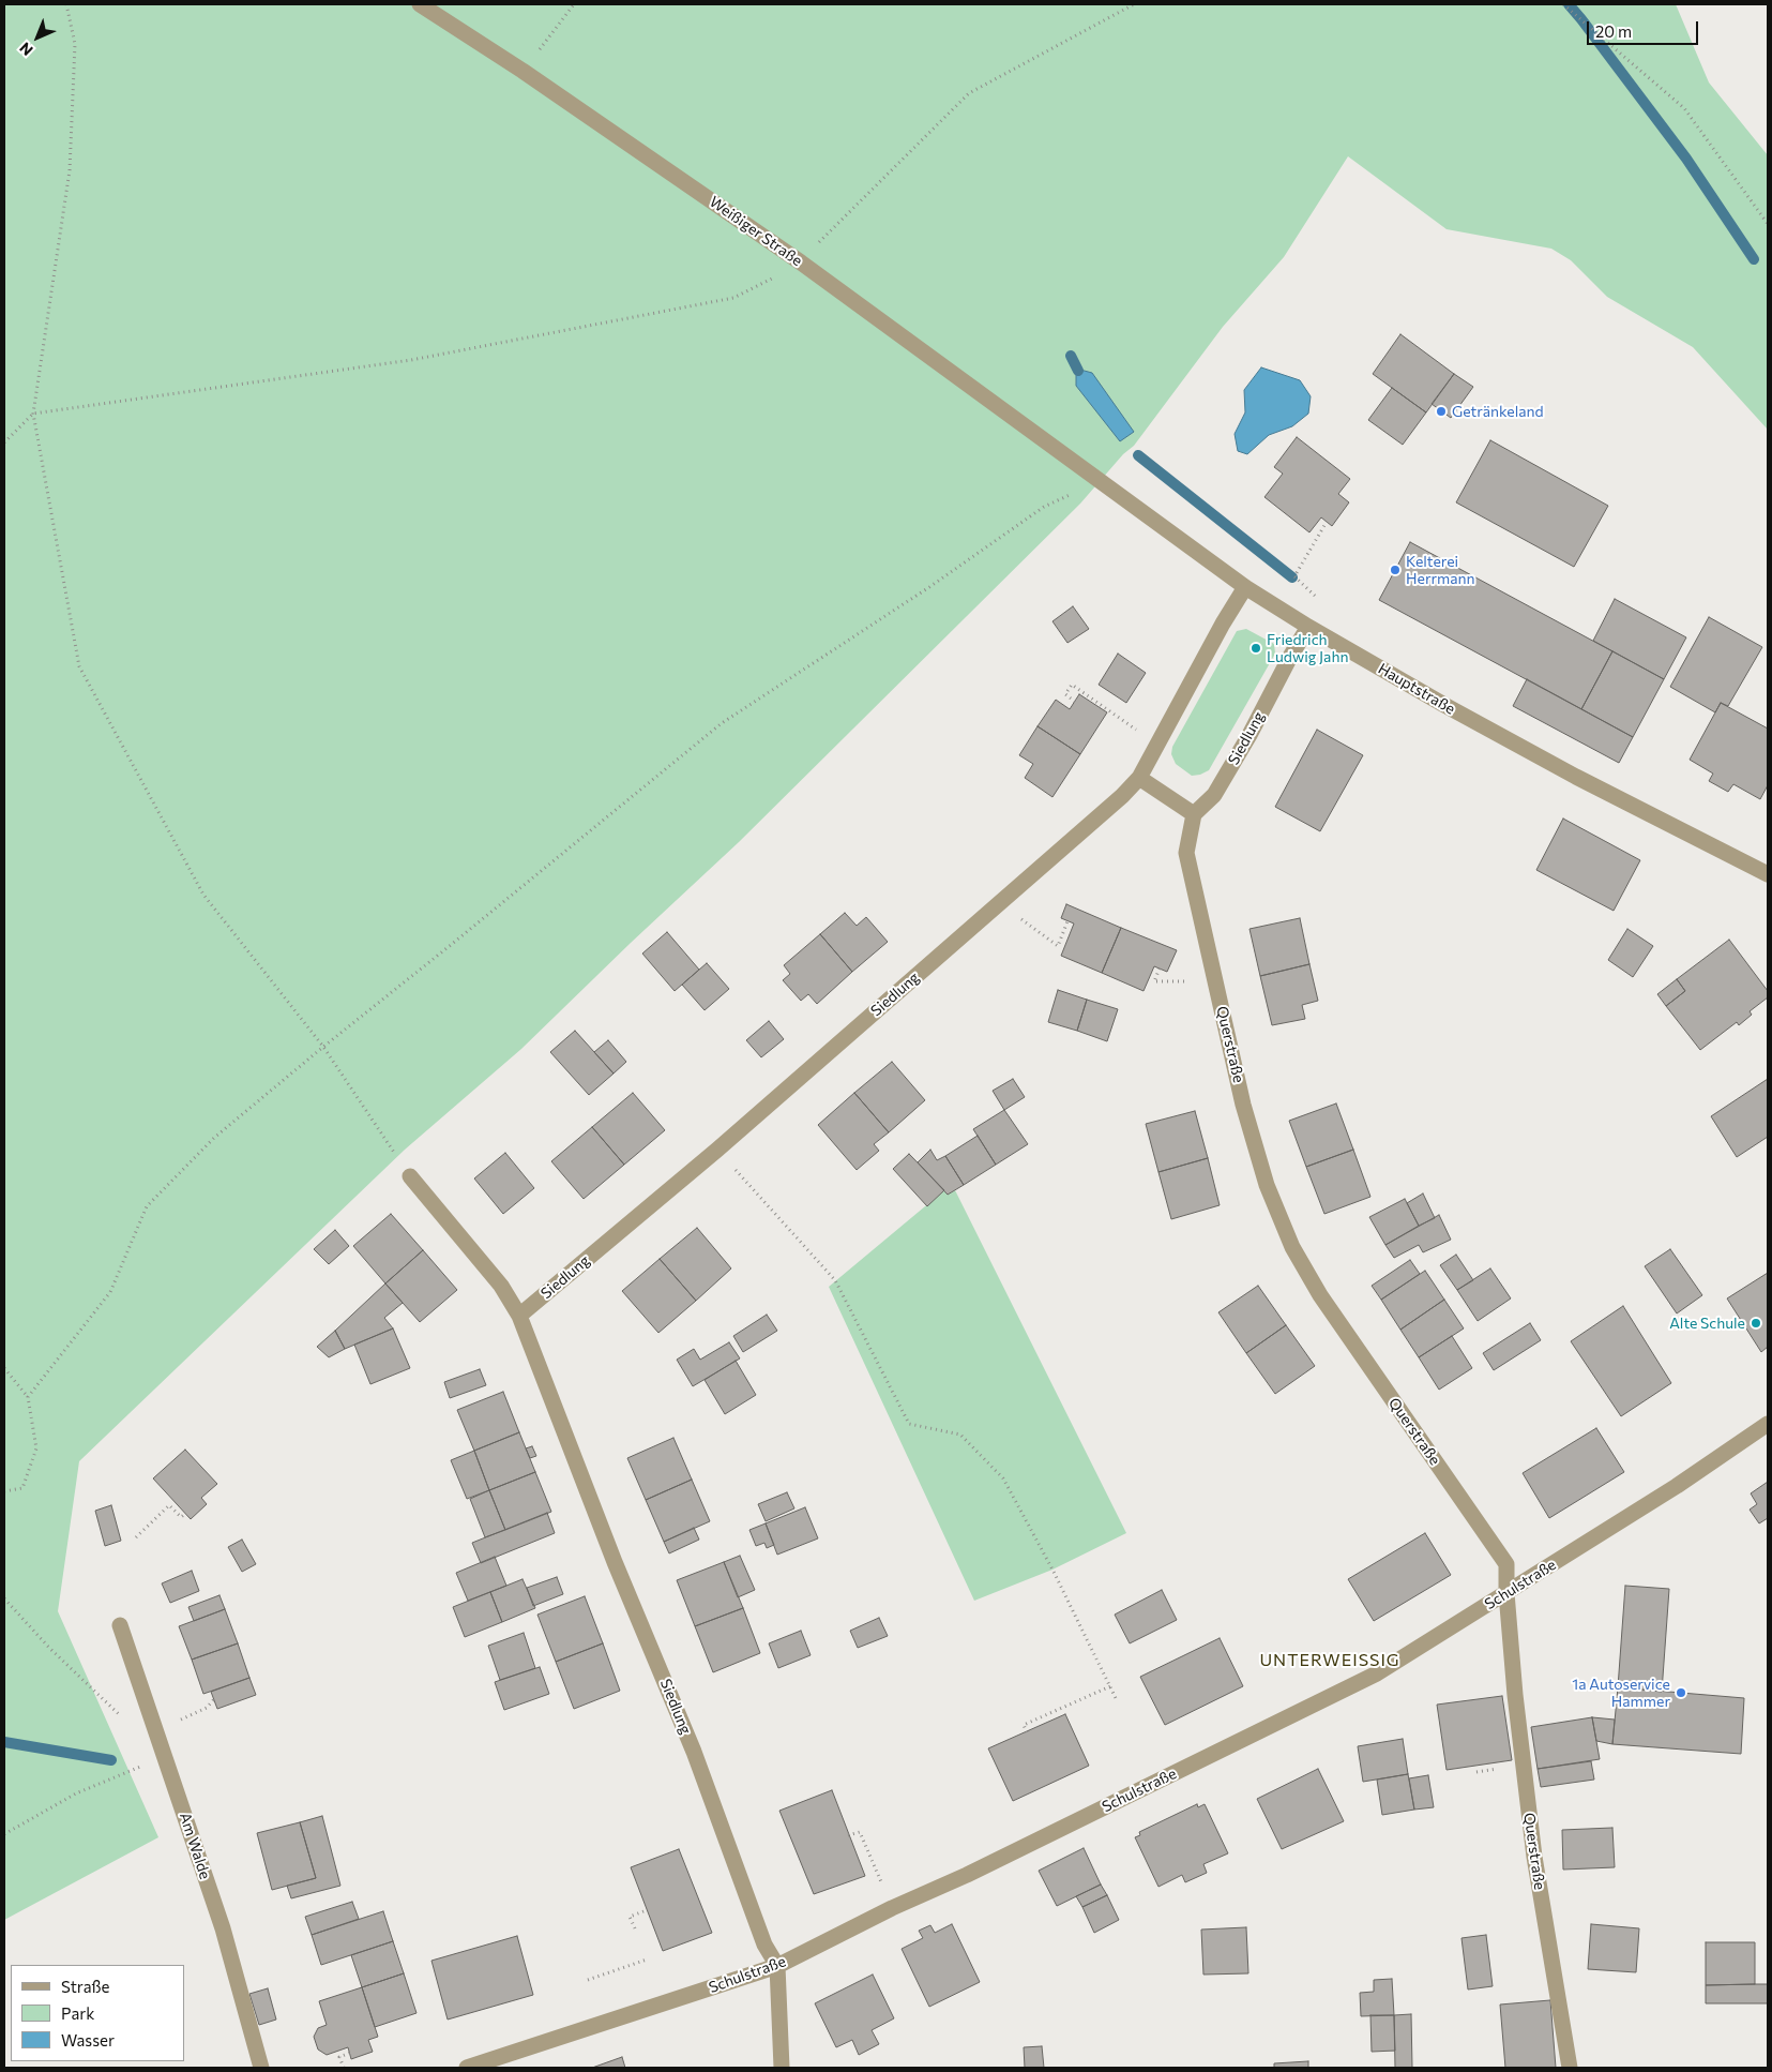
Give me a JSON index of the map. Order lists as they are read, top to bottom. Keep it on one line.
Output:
{"streets":{"street":["Weißiger Straße","Hauptstraße","Siedlung","Querstraße","Schulstraße","Am Walde"]},"crossings":[["Weißiger Straße","Hauptstraße"],["Hauptstraße","Siedlung"],["Siedlung","Querstraße"],["Siedlung","Schulstraße"],["Querstraße","Schulstraße"]],"districts":["UNTERWEISSIG"],"places":["Getränkeland","Kelterei Herrmann","Friedrich Ludwig Jahn","Alte Schule","1a Autoservice Hammer"],"legend":["Straße","Park","Wasser"],"scale_bar":"20 m","north":"bottom left"}
